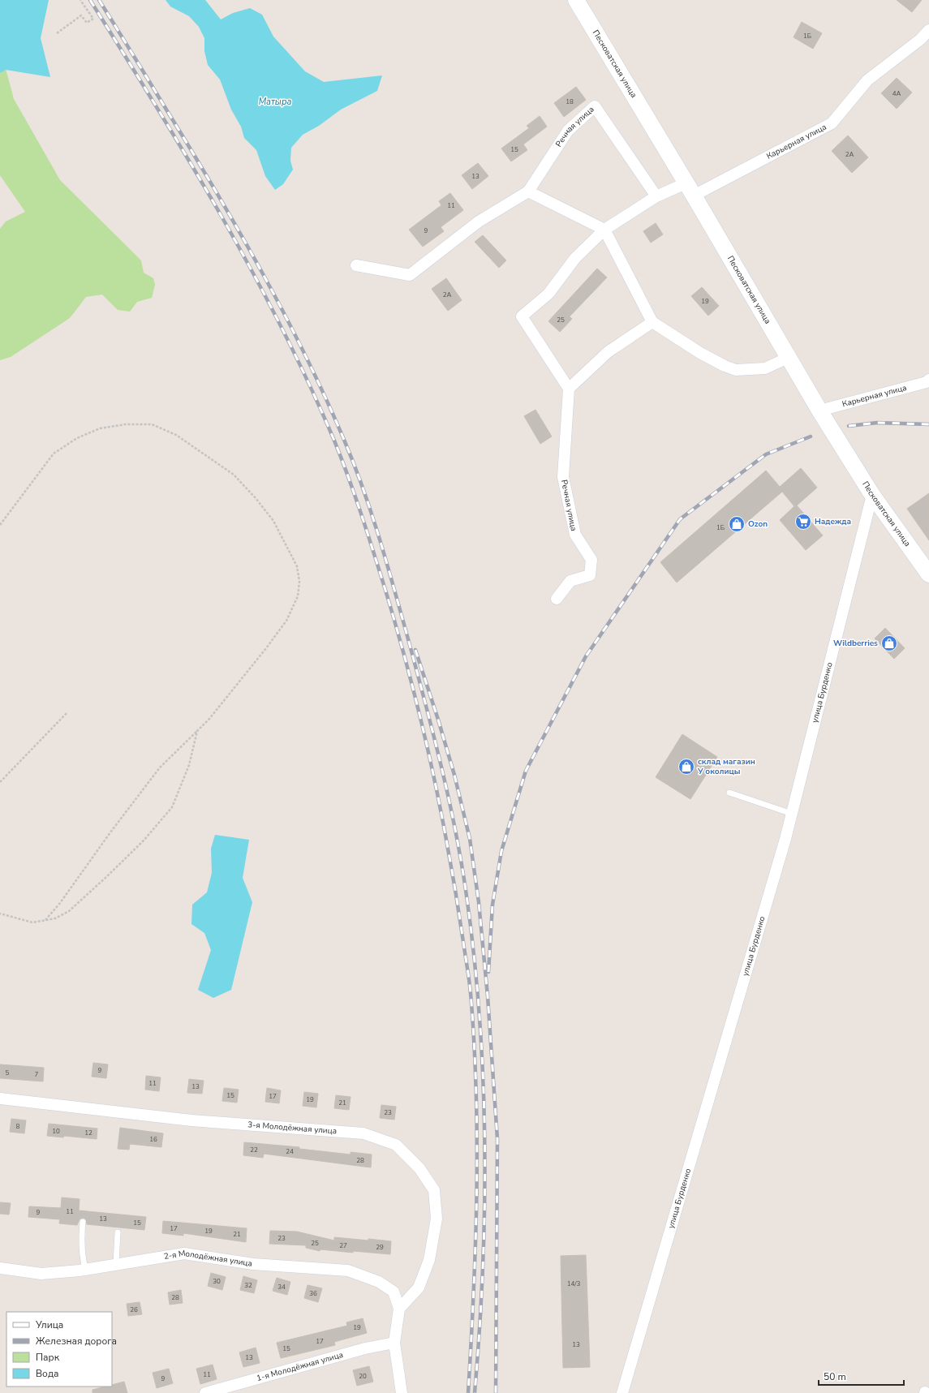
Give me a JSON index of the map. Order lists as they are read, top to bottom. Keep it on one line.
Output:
{"streets":{"main road":["Песковатская улица"],"street":["Речная улица","Карьерная улица","улица Бурденко","3-я Молодёжная улица","2-я Молодёжная улица","1-я Молодёжная улица"]},"crossings":[["Песковатская улица","Карьерная улица"],["Песковатская улица","улица Бурденко"],["3-я Молодёжная улица","2-я Молодёжная улица"]],"water":["Матыра"],"places":{"supermarket":["Надежда"],"shop":["Ozon","Wildberries","склад магазин У околицы"]},"house_numbers":["1Б","4А","18","15","2А","13","11","9","2А","19","25","1Б","9","5","7","11","13","15","17","19","21","23","8","10","12","16","22","24","28","11","9","13","15","17","19","21","23","25","27","29","30","14/3","32","34","36","28","26","19","17","13","15","13","11","20","9"],"legend":["Улица","Железная дорога","Парк","Вода"],"scale_bar":"50 m"}
